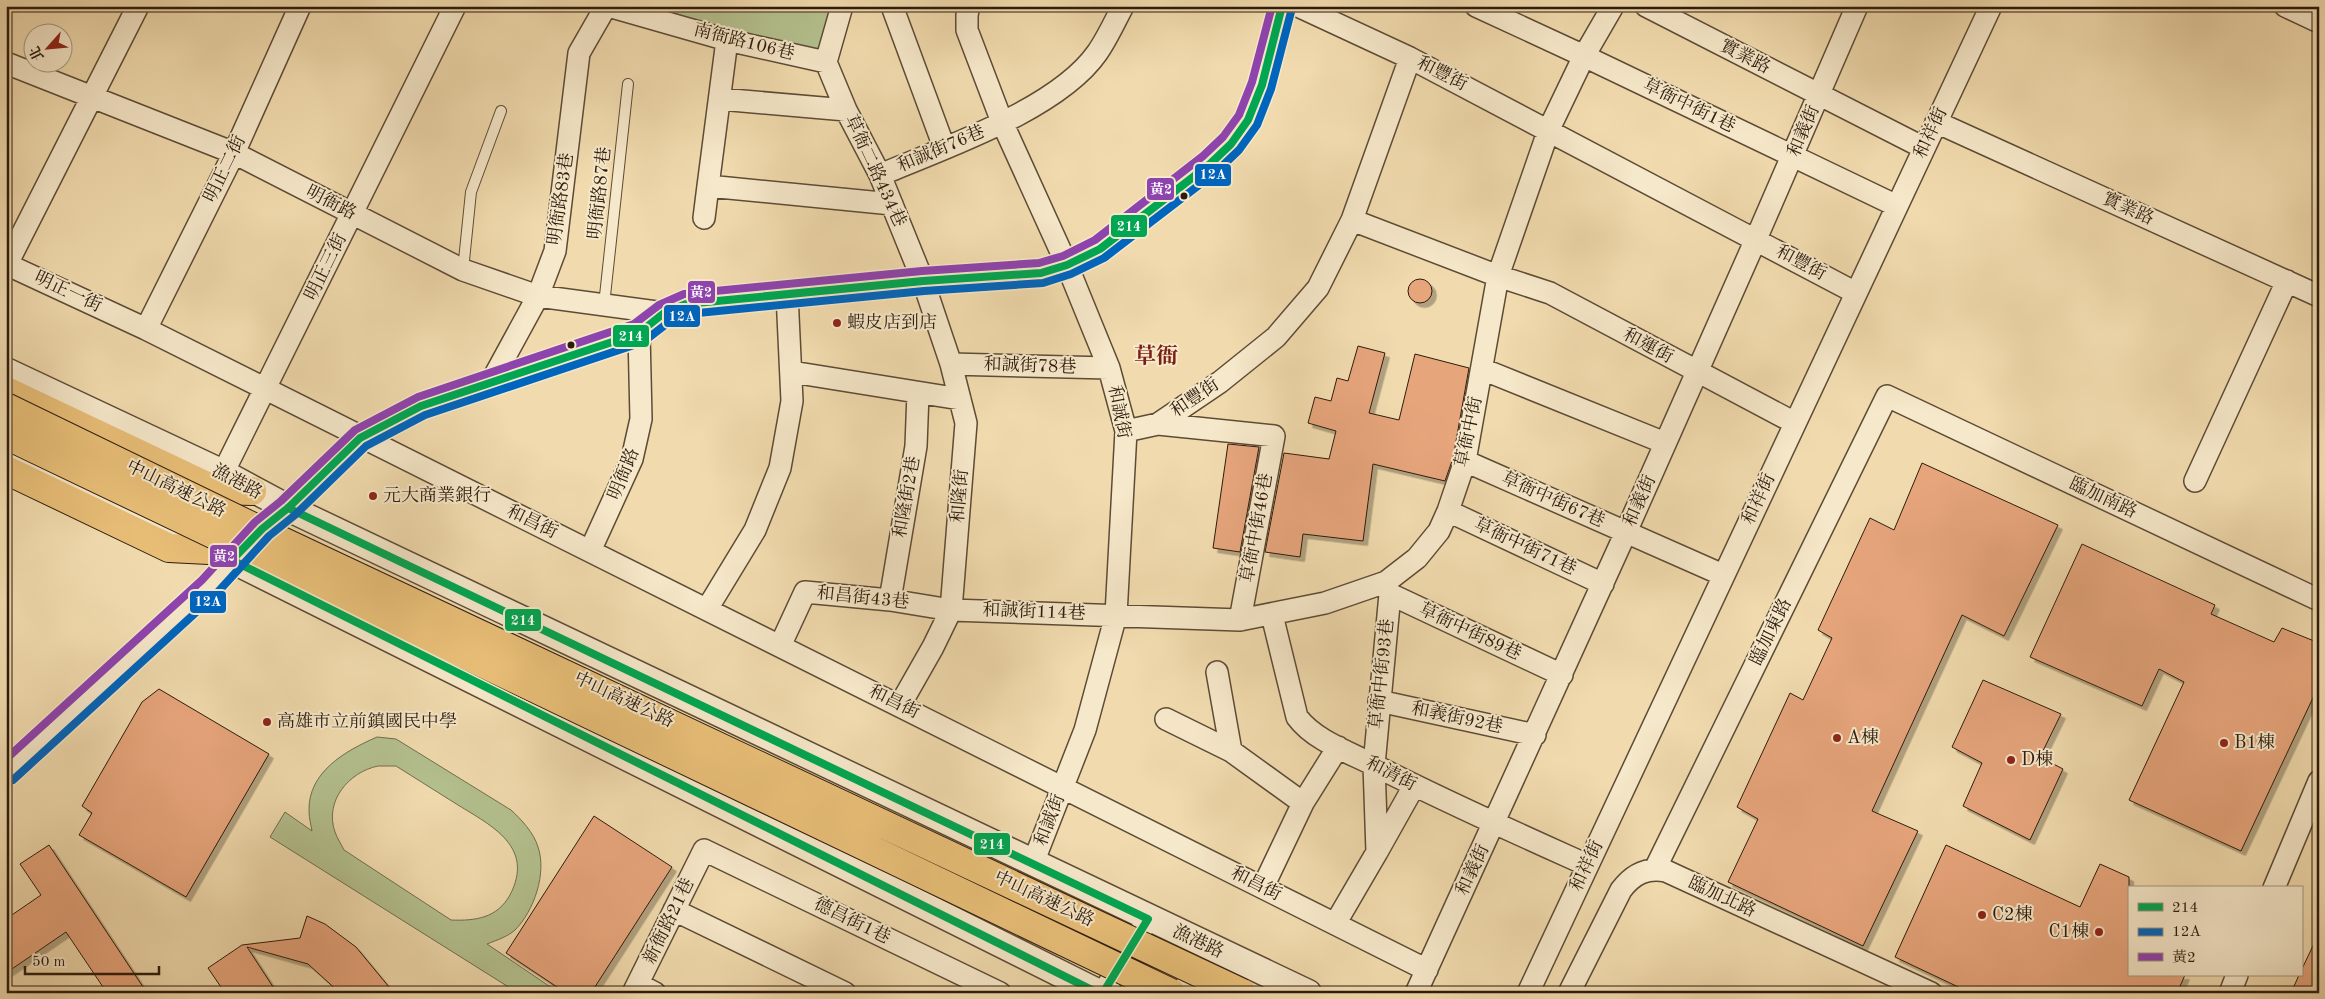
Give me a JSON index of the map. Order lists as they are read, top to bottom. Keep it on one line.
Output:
{"streets":{"highway":["中山高速公路"],"street":["南衙路106巷","實業路","和豐街","草衙中街1巷","和義街","和祥街","和誠街76巷","明正二街","草衙二路434巷","明衙路83巷","明衙路","明正三街","明正一街","和運街","和誠街78巷","和誠街","草衙中街","漁港路","和隆街","和隆街2巷","臨加南路","草衙中街67巷","和昌街","草衙中街46巷","草衙中街71巷","和昌街43巷","和誠街114巷","草衙中街89巷","臨加東路","草衙中街93巷","和義街92巷","和清街","臨加北路","新衙路21巷","德昌街1巷"],"lane":["明衙路87巷"]},"crossings":[["南衙路106巷","草衙二路434巷"],["南衙路106巷","明衙路83巷"],["實業路","和義街"],["實業路","和祥街"],["和豐街","和義街"],["和豐街","和祥街"],["和豐街","和運街"],["和豐街","和誠街"],["和豐街","草衙中街"],["和豐街","草衙中街46巷"],["草衙中街1巷","和義街"],["草衙中街1巷","和祥街"],["草衙中街1巷","草衙中街"],["和義街","和運街"],["和義街","草衙中街67巷"],["和義街","和昌街"],["和義街","草衙中街71巷"],["和義街","草衙中街89巷"],["和義街","和義街92巷"],["和義街","和清街"],["和祥街","和運街"],["和祥街","草衙中街67巷"],["和祥街","和清街"],["和誠街76巷","草衙二路434巷"],["和誠街76巷","和誠街"],["明正二街","明衙路"],["明正二街","明正一街"],["草衙二路434巷","和隆街"],["明衙路87巷","明衙路"],["明衙路83巷","明衙路"],["明衙路","明正三街"],["明衙路","明正一街"],["明衙路","和昌街"],["明正三街","明正一街"],["明正三街","漁港路"],["明正一街","和昌街"],["和運街","草衙中街"],["和誠街78巷","和誠街"],["和誠街78巷","和隆街"],["和誠街","草衙中街"],["和誠街","漁港路"],["和誠街","和昌街"],["和誠街","和誠街114巷"],["草衙中街","草衙中街67巷"],["草衙中街","草衙中街46巷"],["草衙中街","草衙中街71巷"],["草衙中街","和誠街114巷"],["草衙中街","草衙中街89巷"],["草衙中街","草衙中街93巷"],["草衙中街","和清街"],["和隆街","和昌街"],["和隆街","和昌街43巷"],["和隆街","和誠街114巷"],["和隆街2巷","和昌街43巷"],["臨加南路","臨加東路"],["和昌街","和昌街43巷"],["和昌街43巷","和誠街114巷"],["草衙中街89巷","草衙中街93巷"],["臨加東路","臨加北路"],["草衙中街93巷","和義街92巷"],["草衙中街93巷","和清街"],["新衙路21巷","德昌街1巷"]],"districts":["草衙"],"places":["蝦皮店到店","元大商業銀行","高雄市立前鎮國民中學","A棟","B1棟","D棟","C2棟","C1棟"],"lines":["transit line 214","transit line 黃2","transit line 12A"],"legend":["214","12A","黃2"],"scale_bar":"50 m","north":"bottom left"}
